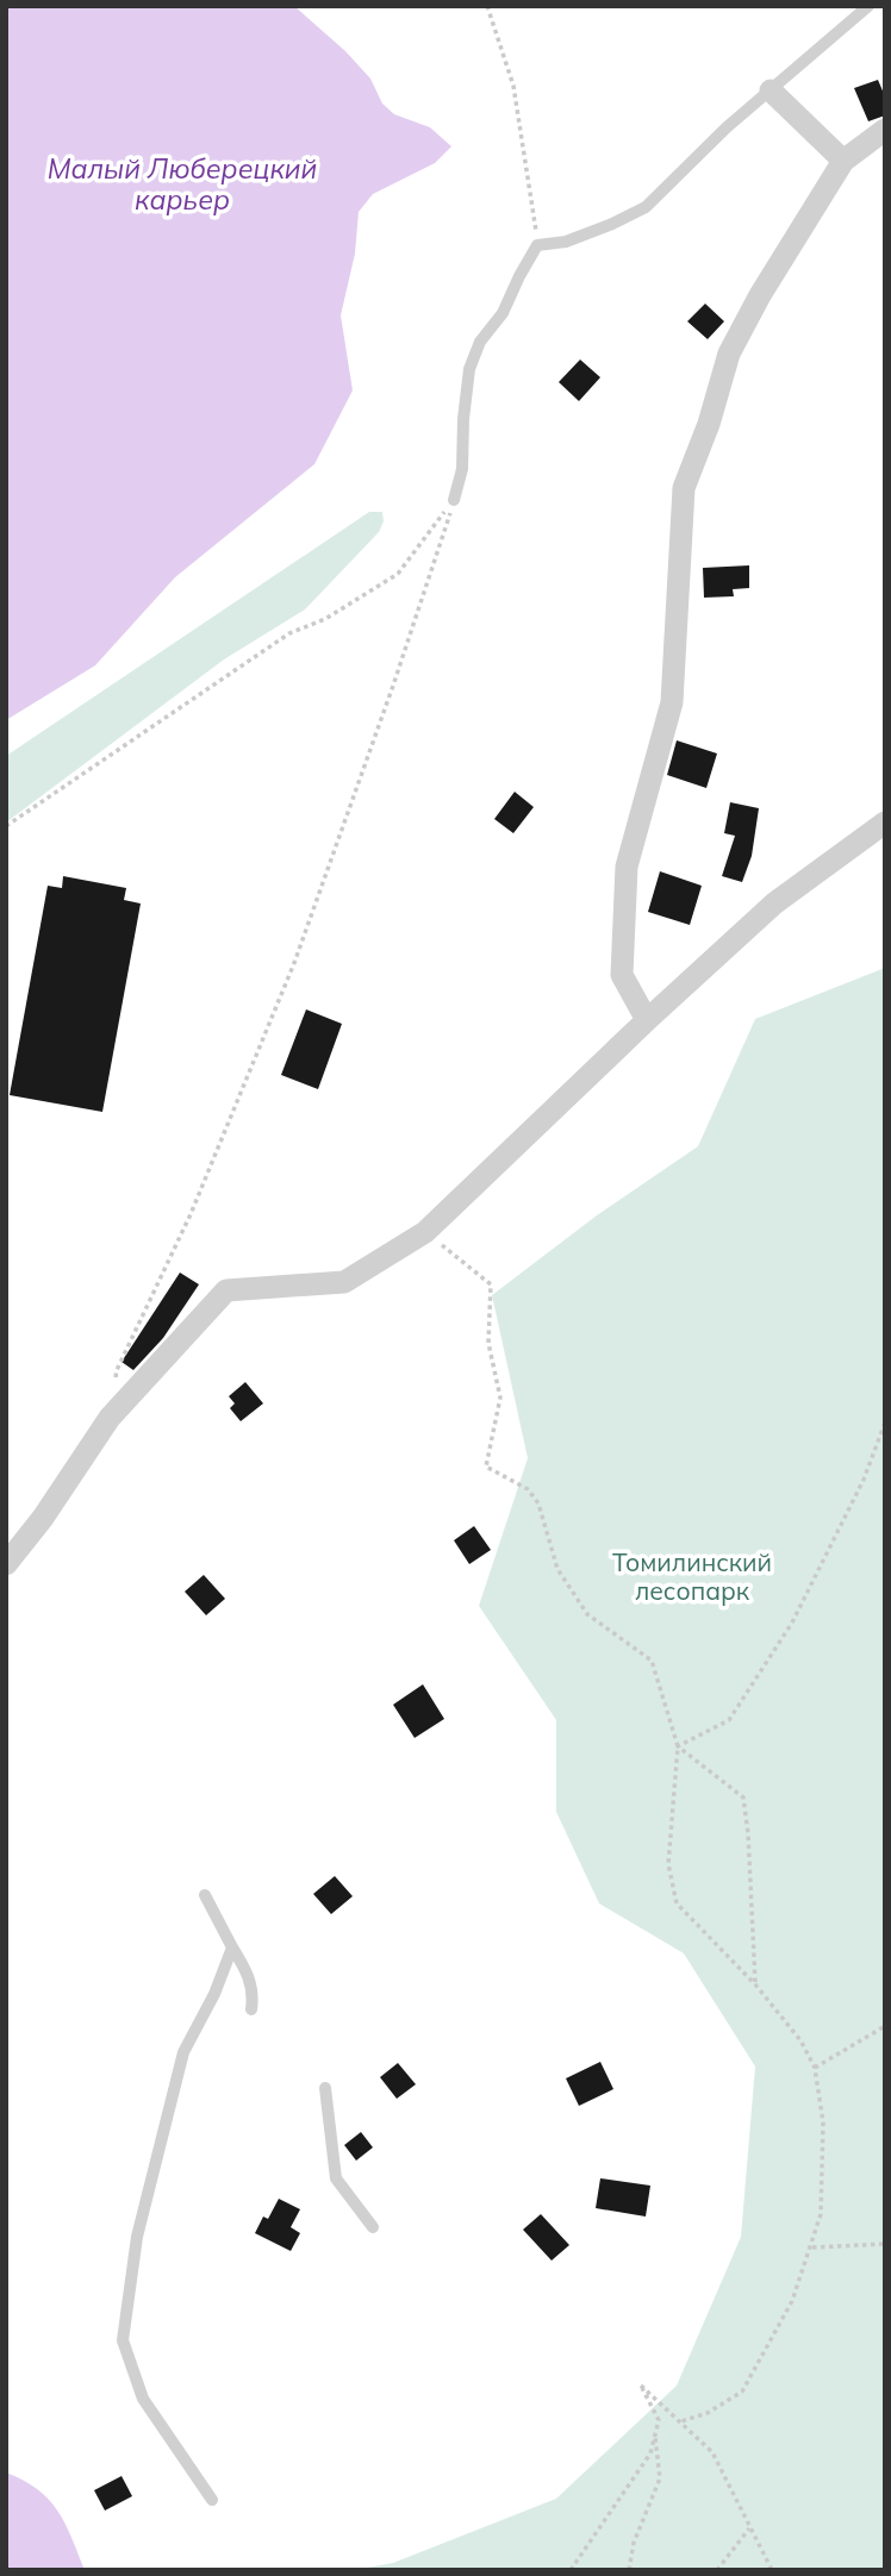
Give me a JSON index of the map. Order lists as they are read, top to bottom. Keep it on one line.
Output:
{"water":["Малый Люберецкий карьер"],"parks":["Томилинский лесопарк"]}
